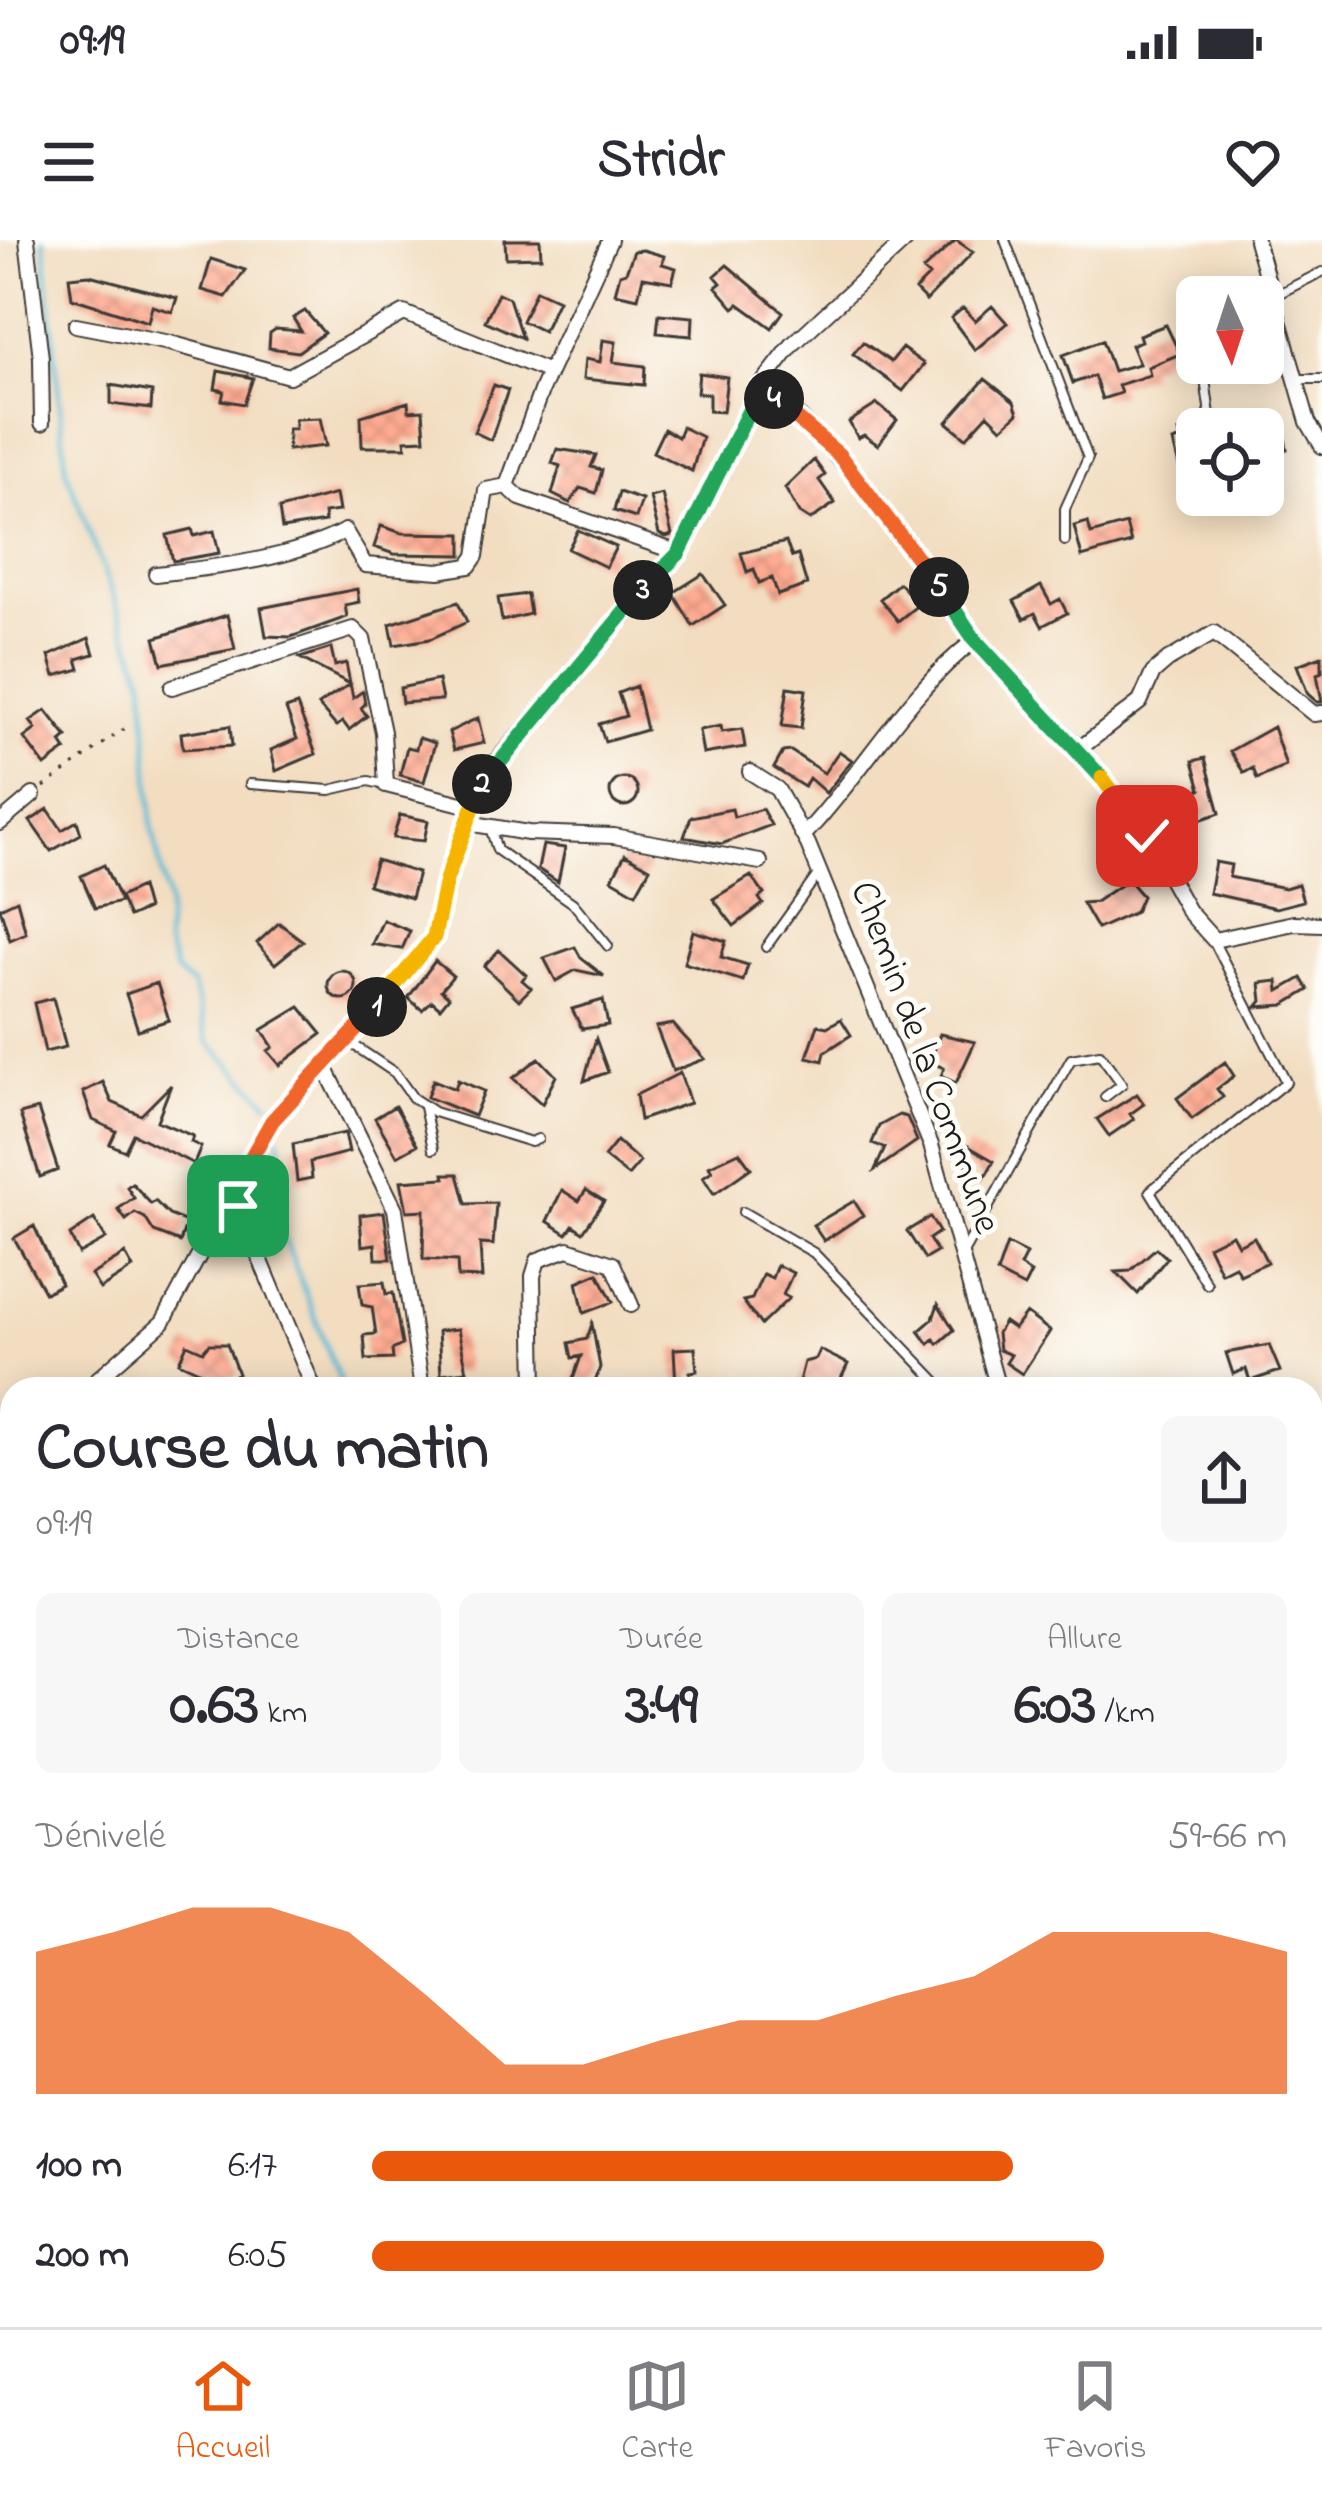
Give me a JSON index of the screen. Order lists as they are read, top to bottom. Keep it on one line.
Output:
{"streets":{"street":["Chemin de la Commune"]},"north":"bottom","page":{"status":"09:19","header":"Stridr","pins":["4","5","3","2","1"],"heading":["Course du matin","09:19"],"stats":[["Distance","0.63 km"],["Durée","3:49"],["Allure","6:03 /km"]],"chart":["Dénivelé","59–66 m"],"list":[{"name":"100 m","note":"6:17"},{"name":"200 m","note":"6:05"}],"tabs":["Accueil","Carte","Favoris"]}}
